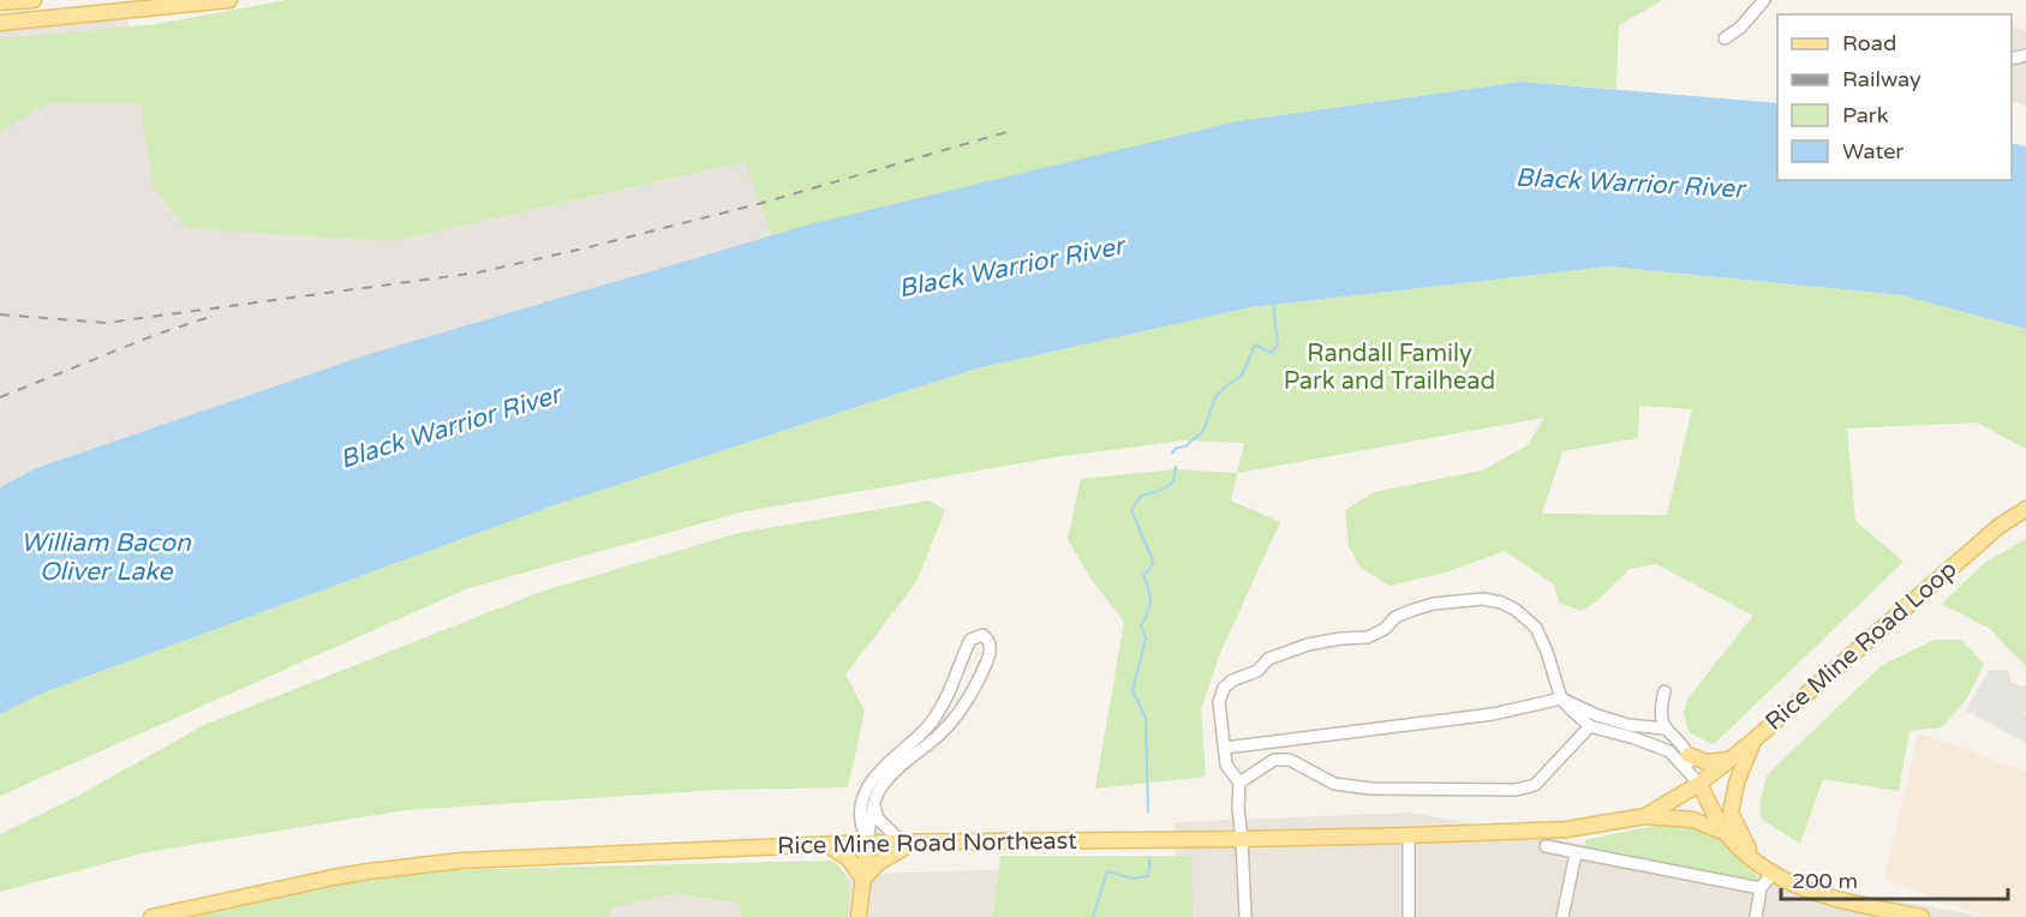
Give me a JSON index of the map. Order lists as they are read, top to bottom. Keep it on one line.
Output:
{"streets":{"main road":["Rice Mine Road Loop","Rice Mine Road Northeast"]},"crossings":[["Rice Mine Road Loop","Rice Mine Road Northeast"]],"water":["Black Warrior River","William Bacon Oliver Lake"],"parks":["Randall Family Park and Trailhead"],"legend":["Road","Railway","Park","Water"],"scale_bar":"200 m"}
